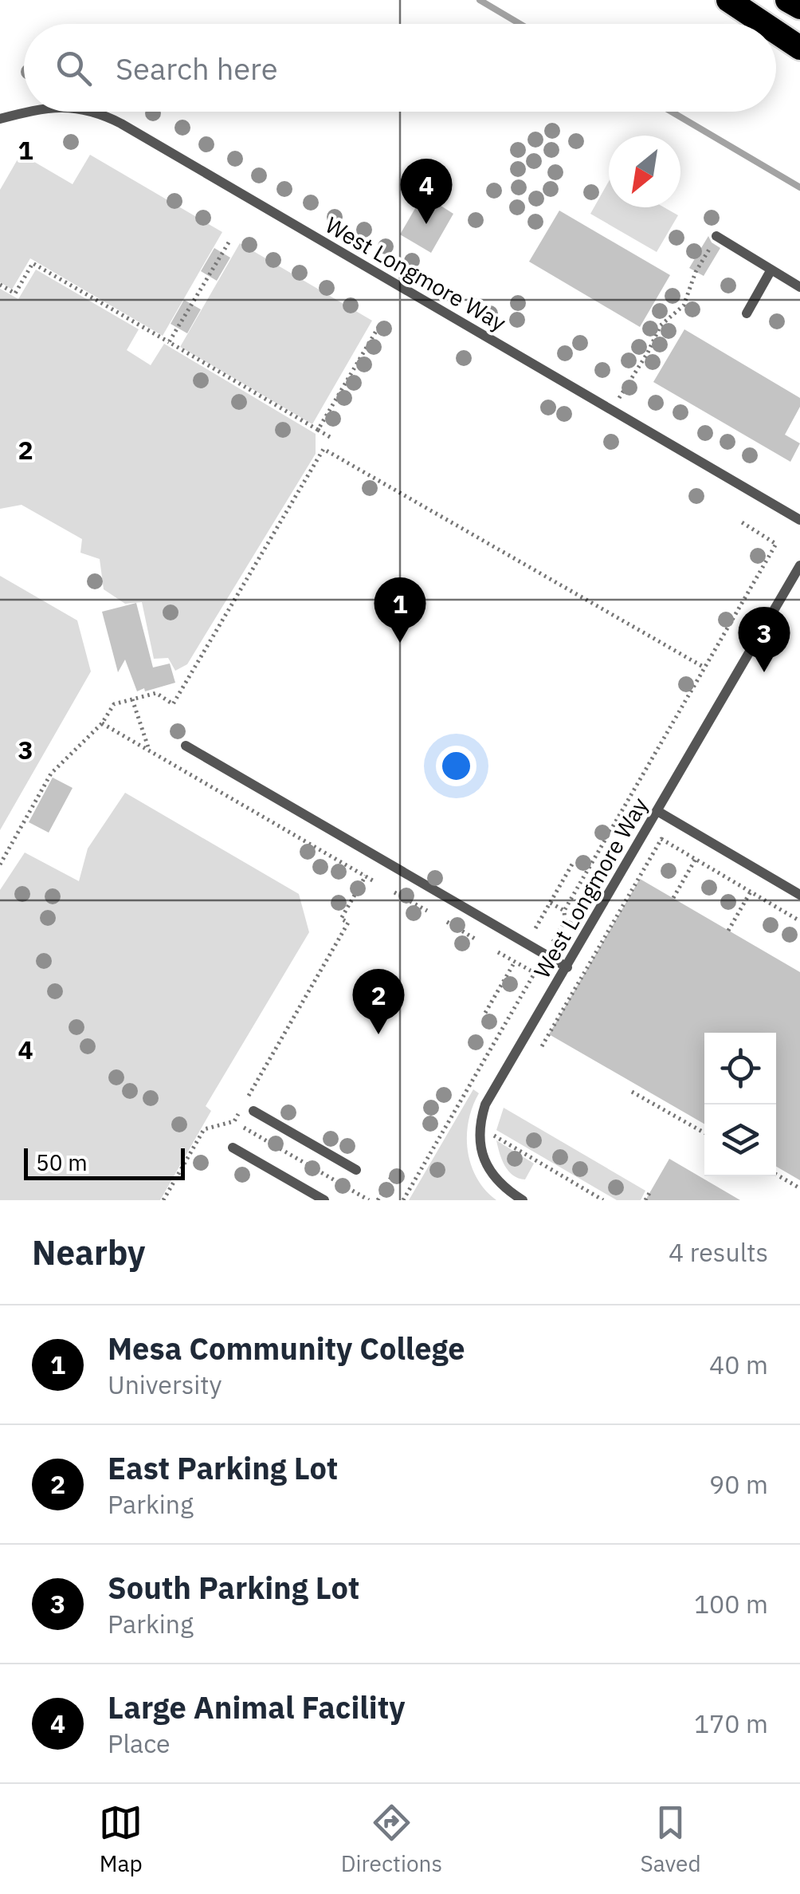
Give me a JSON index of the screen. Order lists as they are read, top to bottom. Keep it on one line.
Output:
{"streets":{"lane":["West Longmore Way"]},"scale_bar":"50 m","north":"bottom left","page":{"search":"Search here","pins":["4","1","3","2"],"scale":"50 m","heading":["Nearby","4 results"],"list":[{"mark":"1","name":"Mesa Community College","note":"University","value":"40 m"},{"mark":"2","name":"East Parking Lot","note":"Parking","value":"90 m"},{"mark":"3","name":"South Parking Lot","note":"Parking","value":"100 m"},{"mark":"4","name":"Large Animal Facility","note":"Place","value":"170 m"}],"nav":["Map","Directions","Saved"]},"grid":{"rows":["1","2","3","4"]}}
